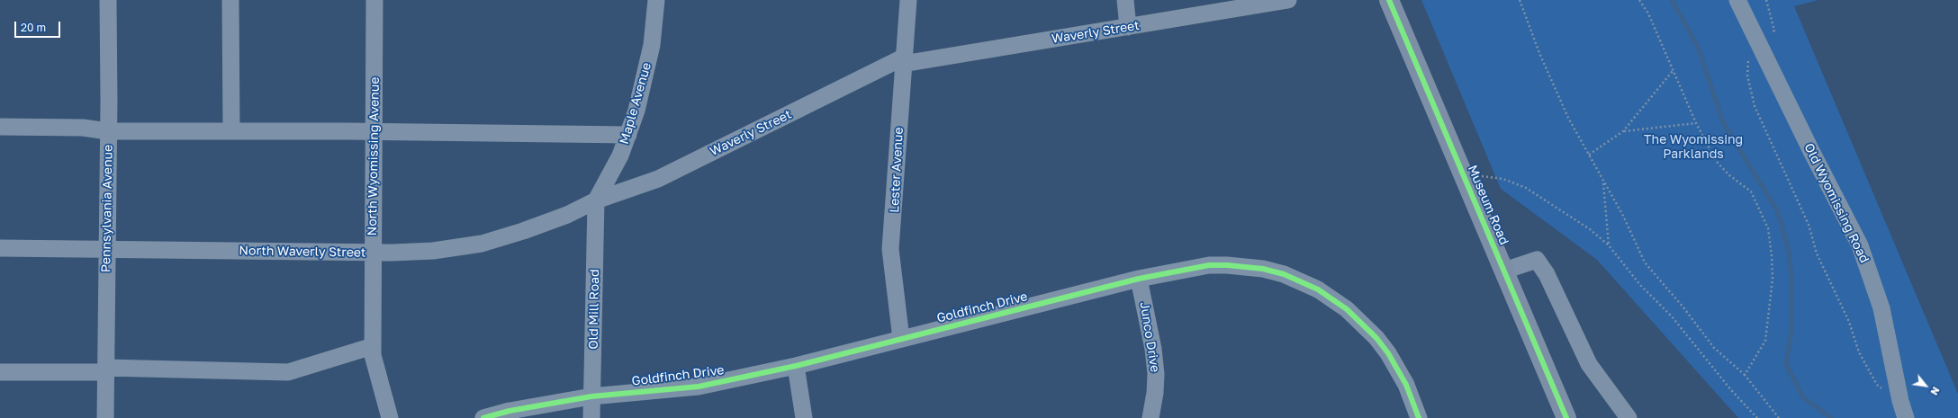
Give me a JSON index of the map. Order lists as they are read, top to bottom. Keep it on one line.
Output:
{"streets":{"main road":["Museum Road"],"street":["Waverly Street","Maple Avenue","North Wyomissing Avenue","Lester Avenue","Old Wyomissing Road","Pennsylvania Avenue","North Waverly Street","Goldfinch Drive","Old Mill Road","Junco Drive"]},"crossings":[["Waverly Street","Maple Avenue"],["Waverly Street","Lester Avenue"],["Waverly Street","North Waverly Street"],["Waverly Street","Old Mill Road"],["Maple Avenue","North Waverly Street"],["Maple Avenue","Old Mill Road"],["North Wyomissing Avenue","North Waverly Street"],["Lester Avenue","Goldfinch Drive"],["Pennsylvania Avenue","North Waverly Street"],["North Waverly Street","Old Mill Road"],["Goldfinch Drive","Old Mill Road"],["Goldfinch Drive","Junco Drive"]],"parks":["The Wyomissing Parklands"],"scale_bar":"20 m","north":"bottom right"}
